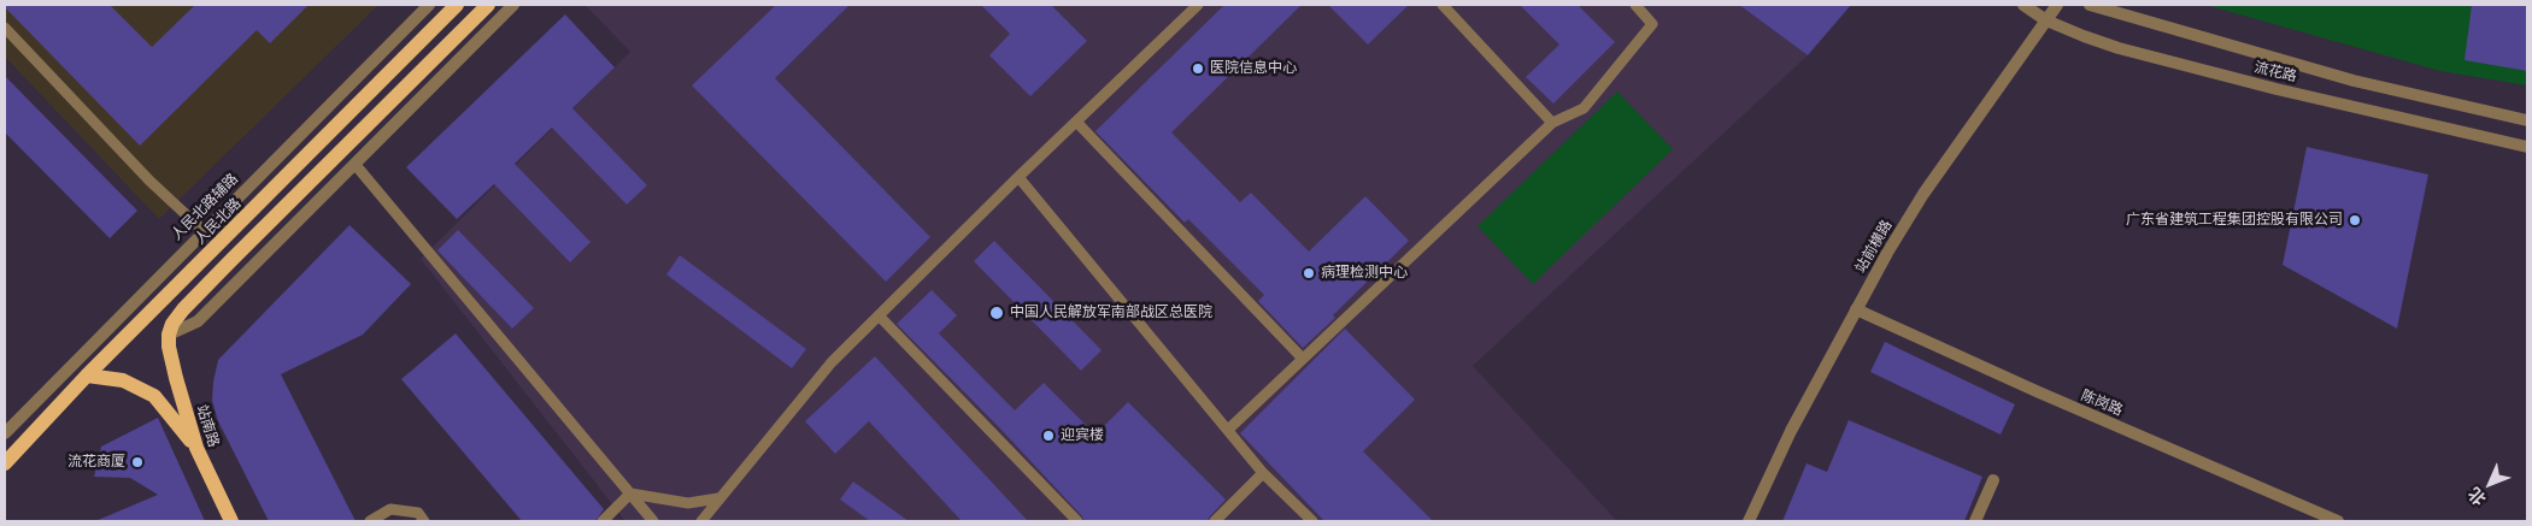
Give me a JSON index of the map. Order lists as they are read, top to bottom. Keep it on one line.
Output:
{"streets":{"main road":["人民北路","站南路"],"street":["流花路","人民北路辅路","站前横路","陈岗路"]},"crossings":[["流花路","站前横路"],["站前横路","陈岗路"]],"places":["医院信息中心","广东省建筑工程集团控股有限公司","病理检测中心","中国人民解放军南部战区总医院","迎宾楼","流花商厦"],"north":"bottom left"}
